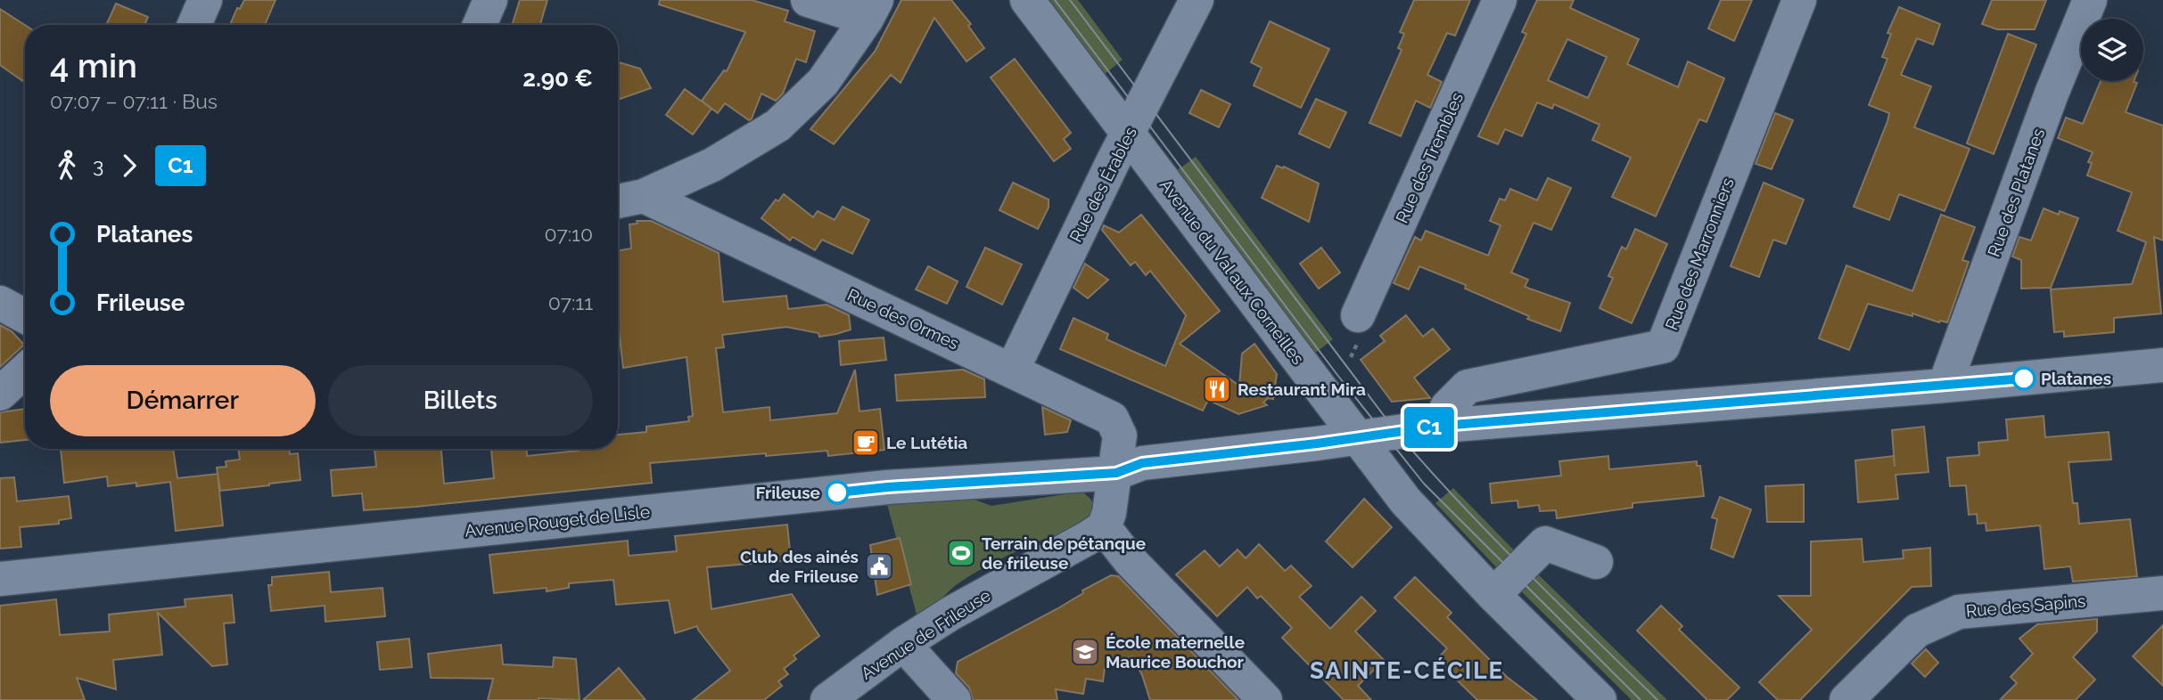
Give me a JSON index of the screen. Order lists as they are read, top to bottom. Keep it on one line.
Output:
{"streets":{"street":["Rue des Trembles","Rue des Érables","Rue des Platanes","Rue des Marronniers","Avenue du Val aux Corneilles","Rue des Ormes","Avenue Rouget de Lisle","Rue des Sapins","Avenue de Frileuse"]},"crossings":[["Rue des Érables","Avenue du Val aux Corneilles"],["Rue des Érables","Rue des Ormes"],["Rue des Ormes","Avenue Rouget de Lisle"]],"districts":["SAINTE-CÉCILE"],"places":{"other":["Platanes","Frileuse"],"restaurant":["Restaurant Mira"],"cafe":["Le Lutétia"],"sports":["Terrain de pétanque de frileuse"],"public building":["Club des ainés de Frileuse"],"school or university":["École maternelle Maurice Bouchor"]},"lines":["bus line C1"],"page":{"on_map":"C1","heading":["4 min","07:07 – 07:11 · Bus","2.90 €"],"legs":["3","C1"],"list":[{"name":"Platanes","value":"07:10"},{"name":"Frileuse","value":"07:11"}],"buttons":["Démarrer","Billets"]}}
